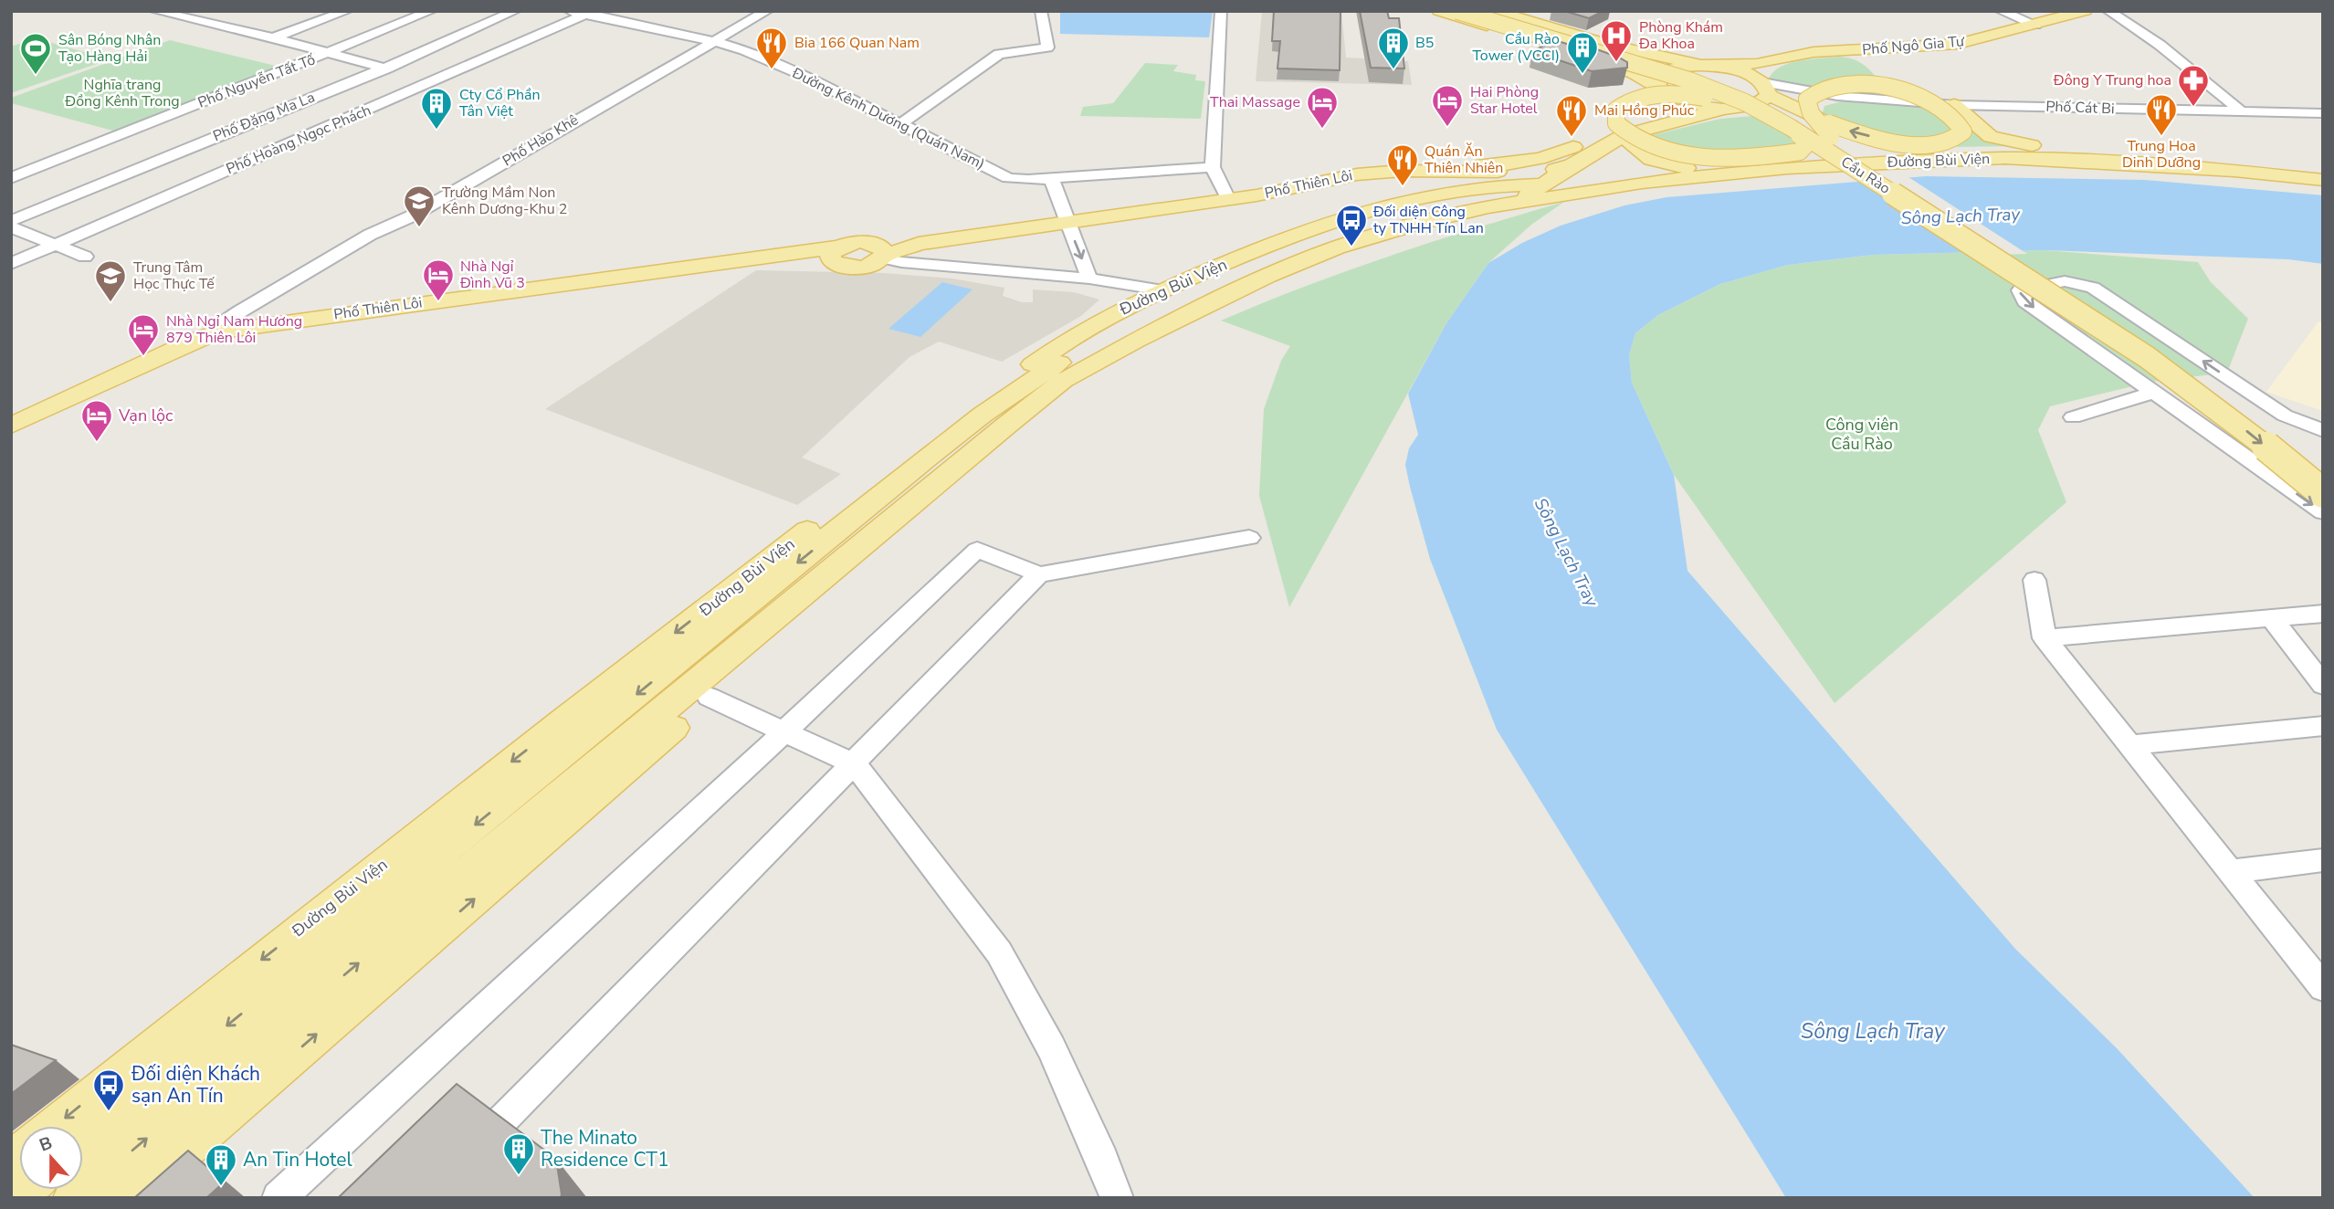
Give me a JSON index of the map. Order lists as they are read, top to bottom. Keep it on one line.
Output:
{"streets":{"main road":["Phố Ngô Gia Tự","Đường Bùi Viện","Cầu Rào","Phố Thiên Lôi"],"street":["Phố Nguyễn Tất Tố","Phố Cát Bi","Phố Đặng Ma La","Đường Kênh Dương (Quán Nam)","Phố Hoàng Ngọc Phách","Phố Hào Khê"]},"crossings":[["Phố Ngô Gia Tự","Phố Cát Bi"],["Phố Ngô Gia Tự","Cầu Rào"],["Phố Ngô Gia Tự","Phố Thiên Lôi"],["Phố Cát Bi","Đường Bùi Viện"],["Phố Cát Bi","Cầu Rào"],["Đường Kênh Dương (Quán Nam)","Phố Hoàng Ngọc Phách"],["Đường Kênh Dương (Quán Nam)","Phố Hào Khê"],["Phố Hào Khê","Phố Thiên Lôi"],["Đường Bùi Viện","Phố Thiên Lôi"]],"water":["Sông Lạch Tray"],"parks":["Nghĩa trang Đồng Kênh Trong","Công viên Cầu Rào"],"places":{"hospital":["Phòng Khám Đa Khoa"],"restaurant":["Bia 166 Quan Nam","Trung Hoa Dinh Dưỡng","Mai Hồng Phúc","Quán Ăn Thiên Nhiên"],"building":["B5","Cầu Rào Tower (VCCI)","Cty Cổ Phần Tân Việt","The Minato Residence CT1","An Tin Hotel"],"sports":["Sân Bóng Nhân Tạo Hàng Hải"],"pharmacy":["Đông Y Trung hoa"],"hotel":["Hai Phòng Star Hotel","Thai Massage","Nhà Ngỉ Đình Vũ 3","Nhà Ngỉ Nam Hương 879 Thiên Lôi","Vạn lộc"],"school or university":["Trường Mầm Non Kênh Dương-Khu 2","Trung Tâm Học Thực Tế"],"bus stop":["Đối diện Công ty TNHH Tín Lan","Đối diện Khách sạn An Tín"]},"north":"top"}
